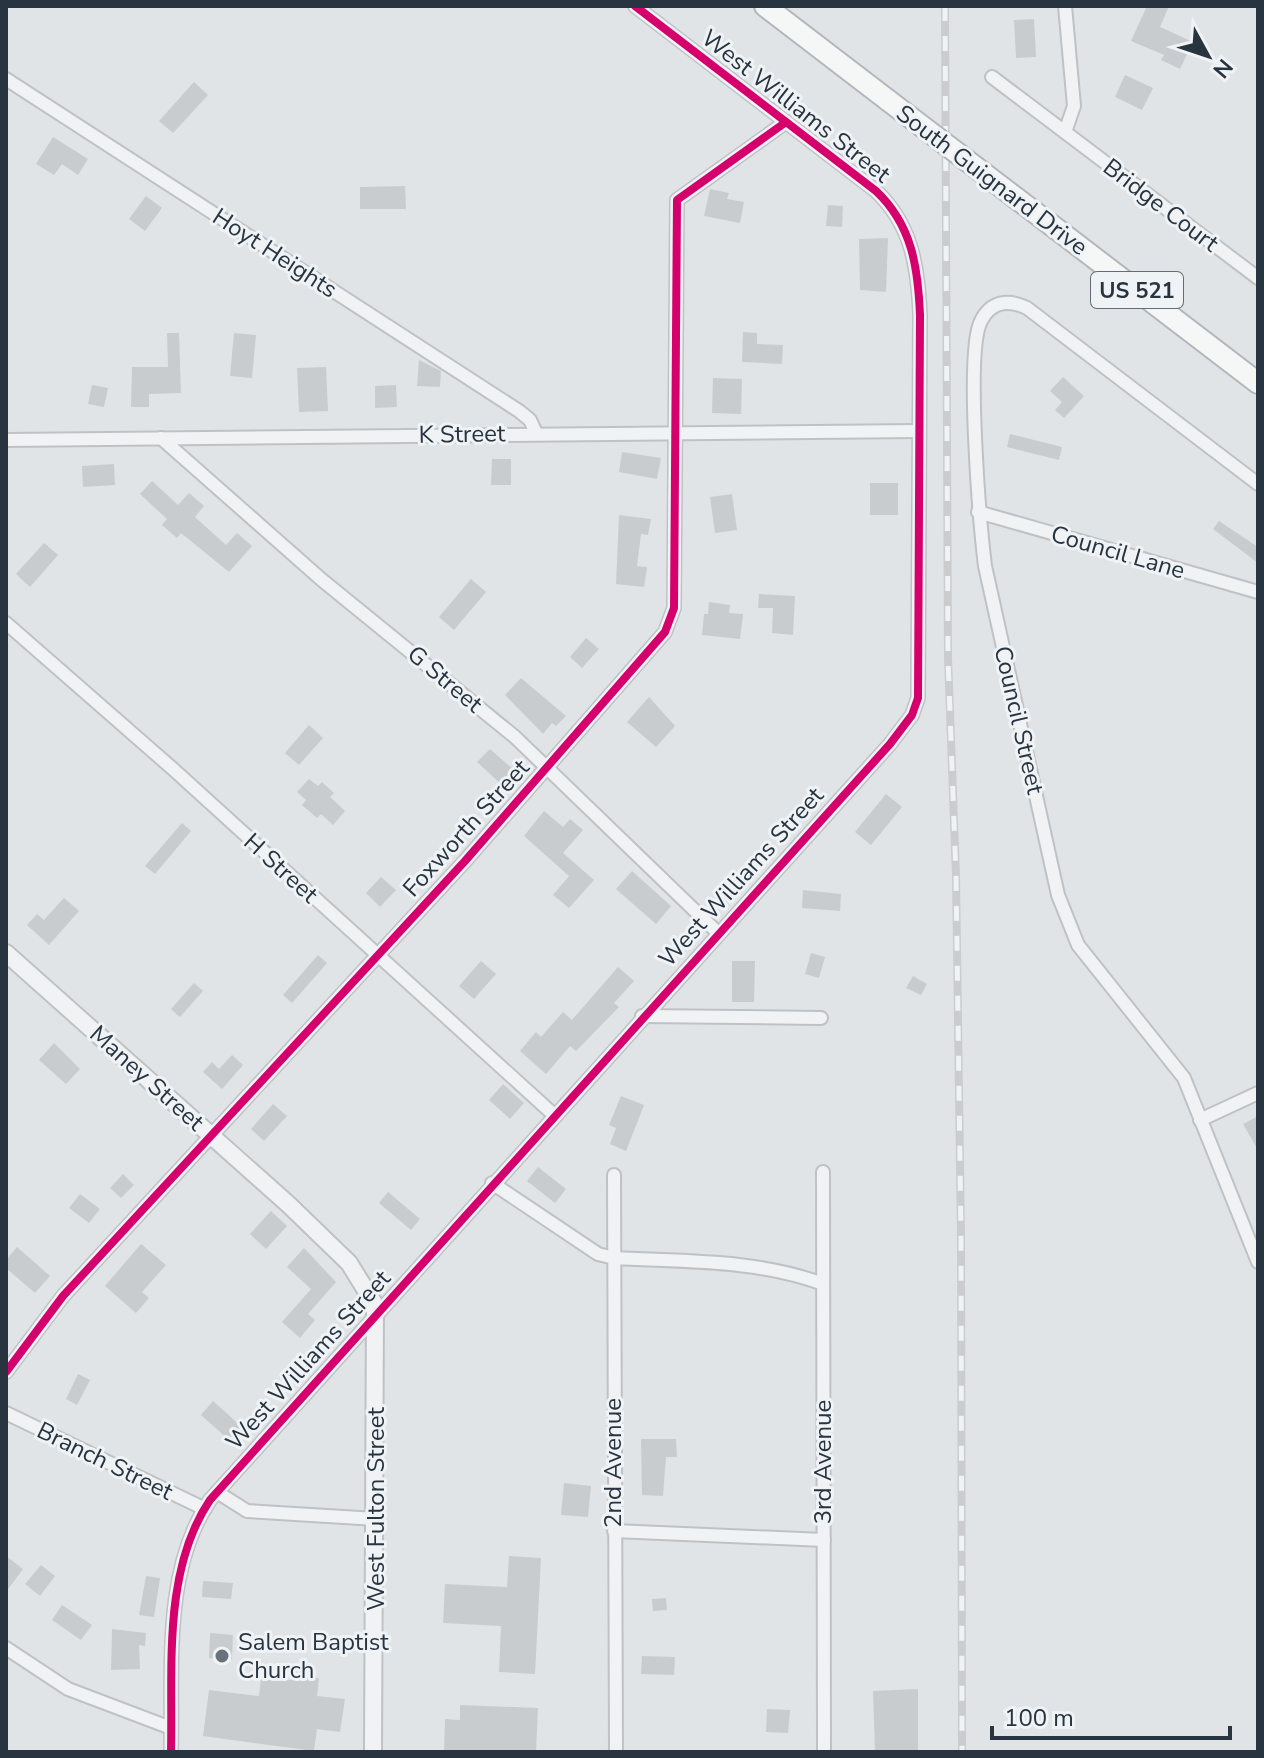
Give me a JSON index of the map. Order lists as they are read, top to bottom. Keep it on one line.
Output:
{"streets":{"highway":["South Guignard Drive","US 521"],"street":["West Williams Street","Bridge Court","Hoyt Heights","K Street","Council Lane","G Street","Council Street","Foxworth Street","H Street","Maney Street","Branch Street","3rd Avenue","2nd Avenue","West Fulton Street"]},"crossings":[["West Williams Street","K Street"],["West Williams Street","G Street"],["West Williams Street","Foxworth Street"],["West Williams Street","H Street"],["West Williams Street","Maney Street"],["West Williams Street","Branch Street"],["West Williams Street","West Fulton Street"],["Hoyt Heights","K Street"],["K Street","G Street"],["K Street","Foxworth Street"],["Council Lane","Council Street"],["G Street","Foxworth Street"],["Foxworth Street","H Street"],["Foxworth Street","Maney Street"],["Maney Street","West Fulton Street"]],"places":["Salem Baptist Church"],"scale_bar":"100 m","north":"bottom right"}
